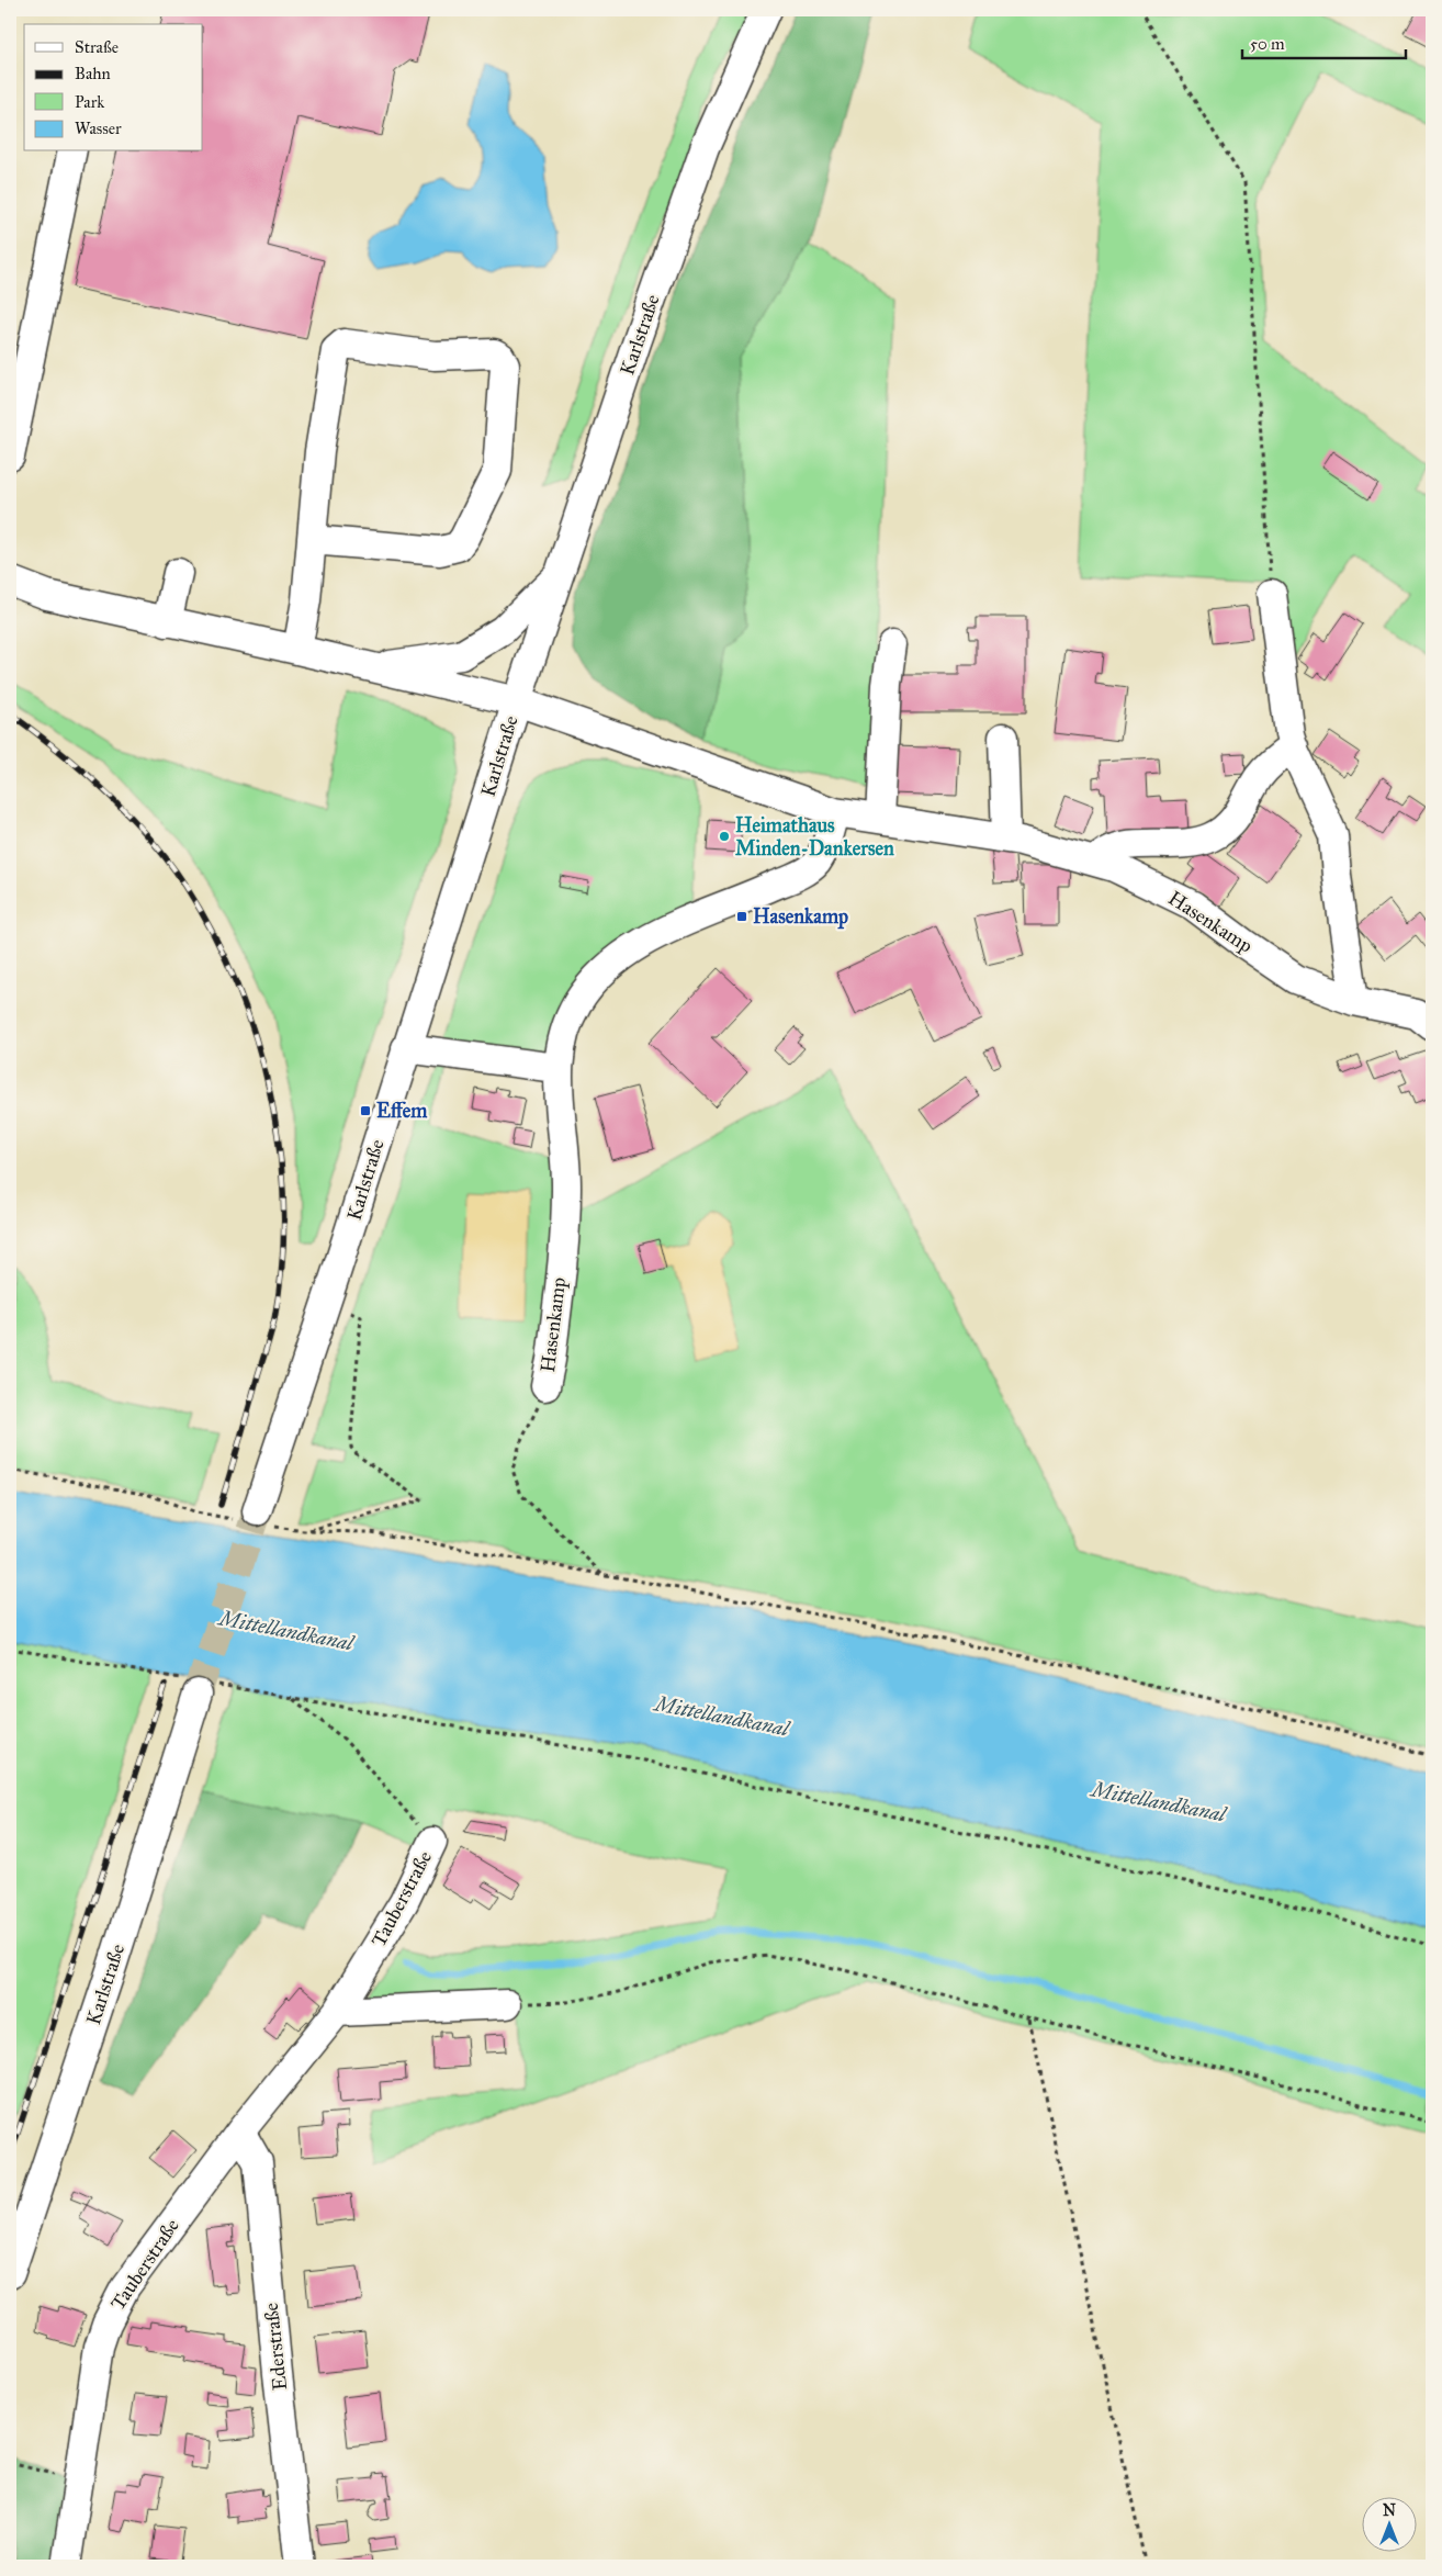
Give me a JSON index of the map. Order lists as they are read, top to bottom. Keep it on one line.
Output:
{"streets":{"street":["Karlstraße","Hasenkamp","Tauberstraße","Ederstraße"]},"crossings":[["Karlstraße","Hasenkamp"],["Tauberstraße","Ederstraße"]],"water":["Mittellandkanal"],"places":{"other":["Heimathaus Minden-Dankersen"],"transit":["Hasenkamp","Effem"]},"legend":["Straße","Bahn","Park","Wasser"],"scale_bar":"50 m","north":"top"}
